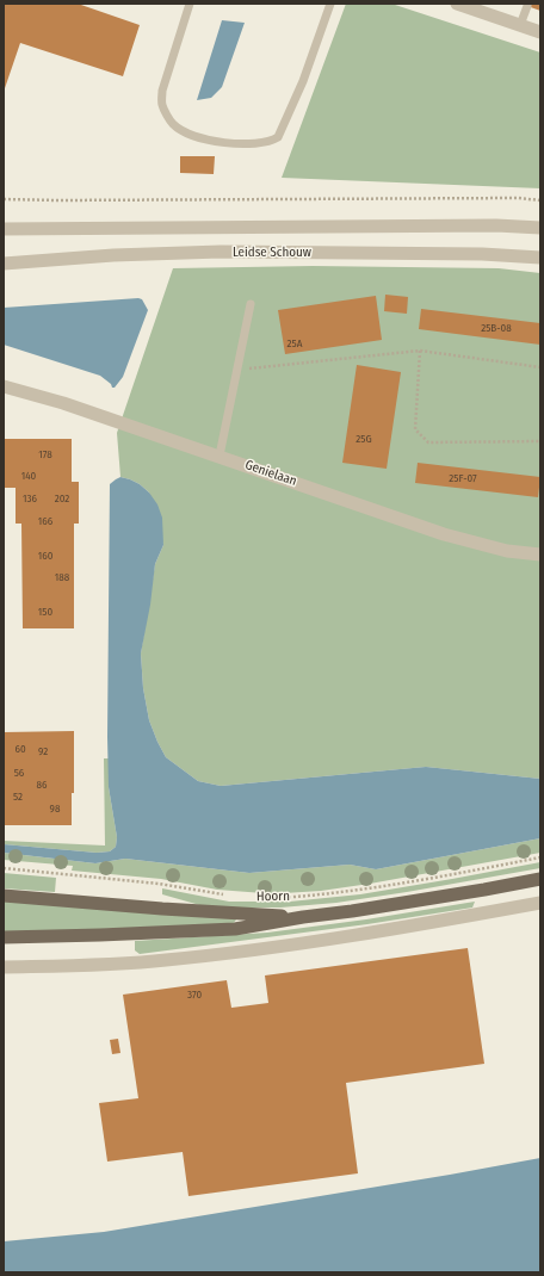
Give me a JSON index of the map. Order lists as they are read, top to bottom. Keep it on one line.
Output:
{"streets":{"main road":["Hoorn"],"street":["Leidse Schouw","Genielaan"]},"house_numbers":["25B-08","25A","25G","178","140","25F-07","136","202","166","160","188","150","60","92","56","86","52","98","370"]}
